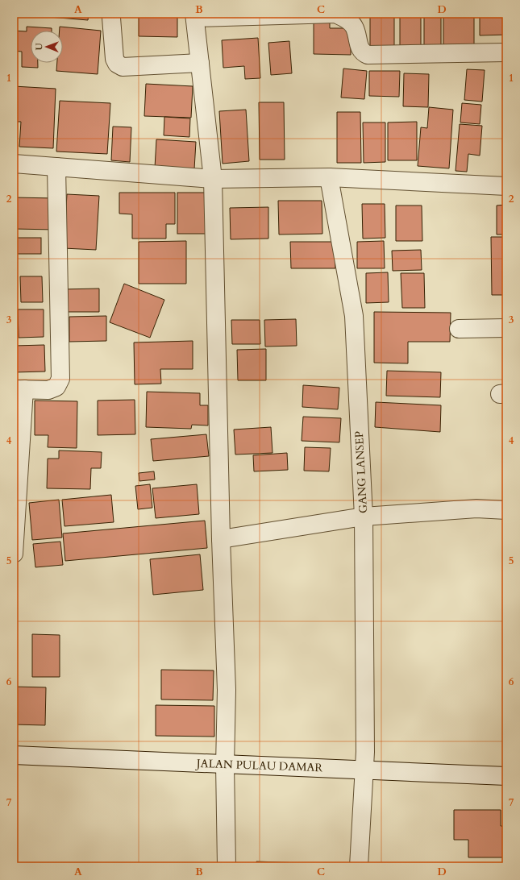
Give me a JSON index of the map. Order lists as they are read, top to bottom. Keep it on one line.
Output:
{"streets":{"street":["GANG LANSEP","JALAN PULAU DAMAR"]},"crossings":[["GANG LANSEP","JALAN PULAU DAMAR"]],"north":"left","grid":{"columns":["A","B","C","D"],"rows":["1","2","3","4","5","6","7"]}}
